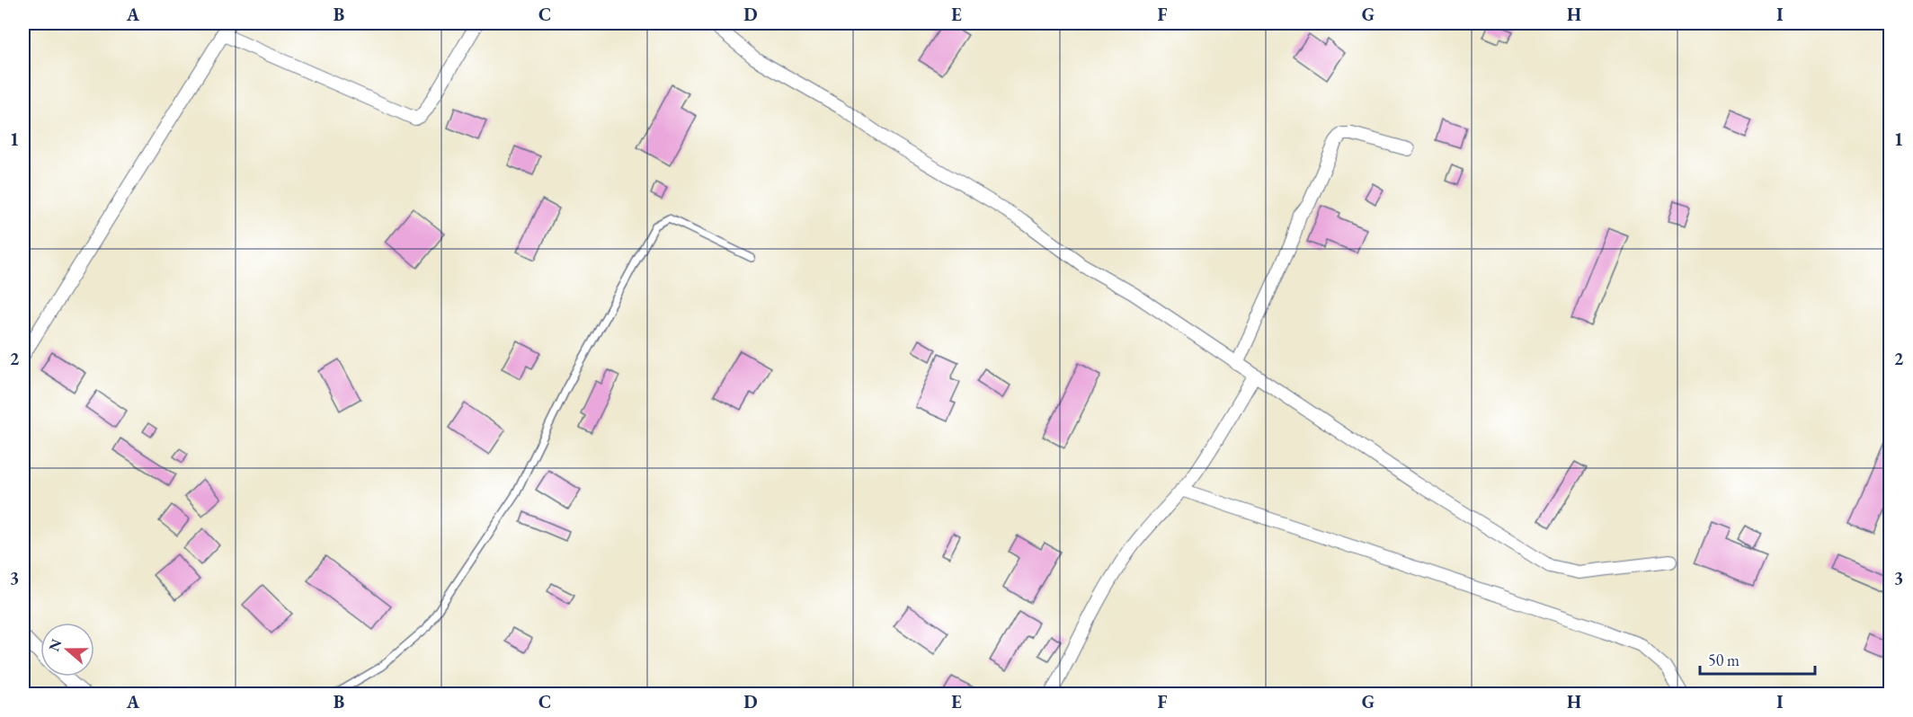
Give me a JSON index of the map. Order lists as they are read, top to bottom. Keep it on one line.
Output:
{"scale_bar":"50 m","north":"left","grid":{"columns":["A","B","C","D","E","F","G","H","I"],"rows":["1","2","3"]}}
